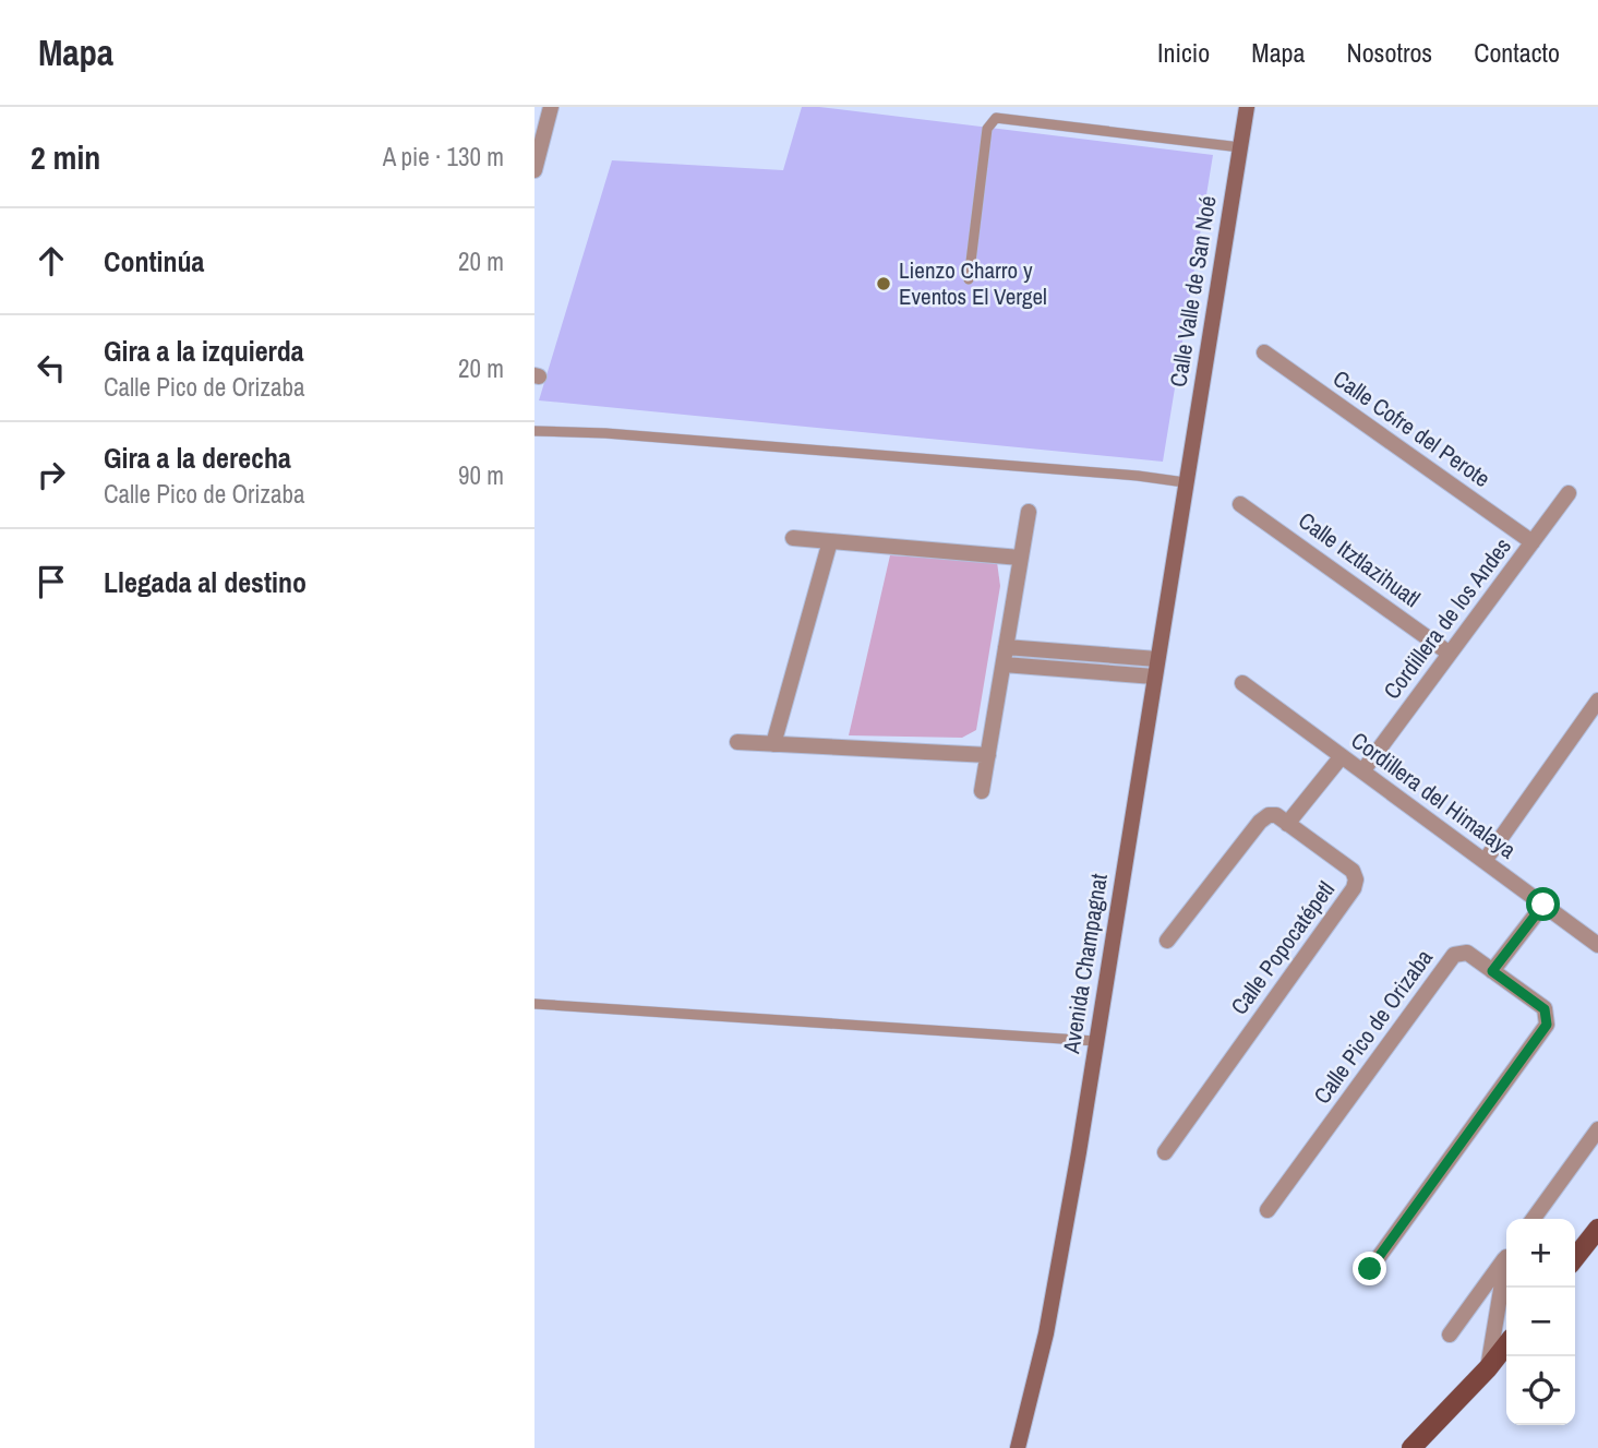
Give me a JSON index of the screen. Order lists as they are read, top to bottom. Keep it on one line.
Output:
{"streets":{"street":["Calle Valle de San Noé","Calle Cofre del Perote","Calle Itztlazihuatl","Cordillera de los Andes","Cordillera del Himalaya","Calle Popocatépetl","Avenida Champagnat","Calle Pico de Orizaba"]},"crossings":[["Calle Valle de San Noé","Avenida Champagnat"],["Calle Cofre del Perote","Cordillera de los Andes"],["Calle Itztlazihuatl","Cordillera de los Andes"],["Cordillera de los Andes","Cordillera del Himalaya"]],"places":["Lienzo Charro y Eventos El Vergel"],"page":{"header":"Mapa","nav":["Inicio","Mapa","Nosotros","Contacto"],"heading":["2 min","A pie · 130 m"],"list":[["Continúa","20 m"],["Gira a la izquierda","Calle Pico de Orizaba","20 m"],["Gira a la derecha","Calle Pico de Orizaba","90 m"],"Llegada al destino"],"map_buttons":["+","−"]}}
